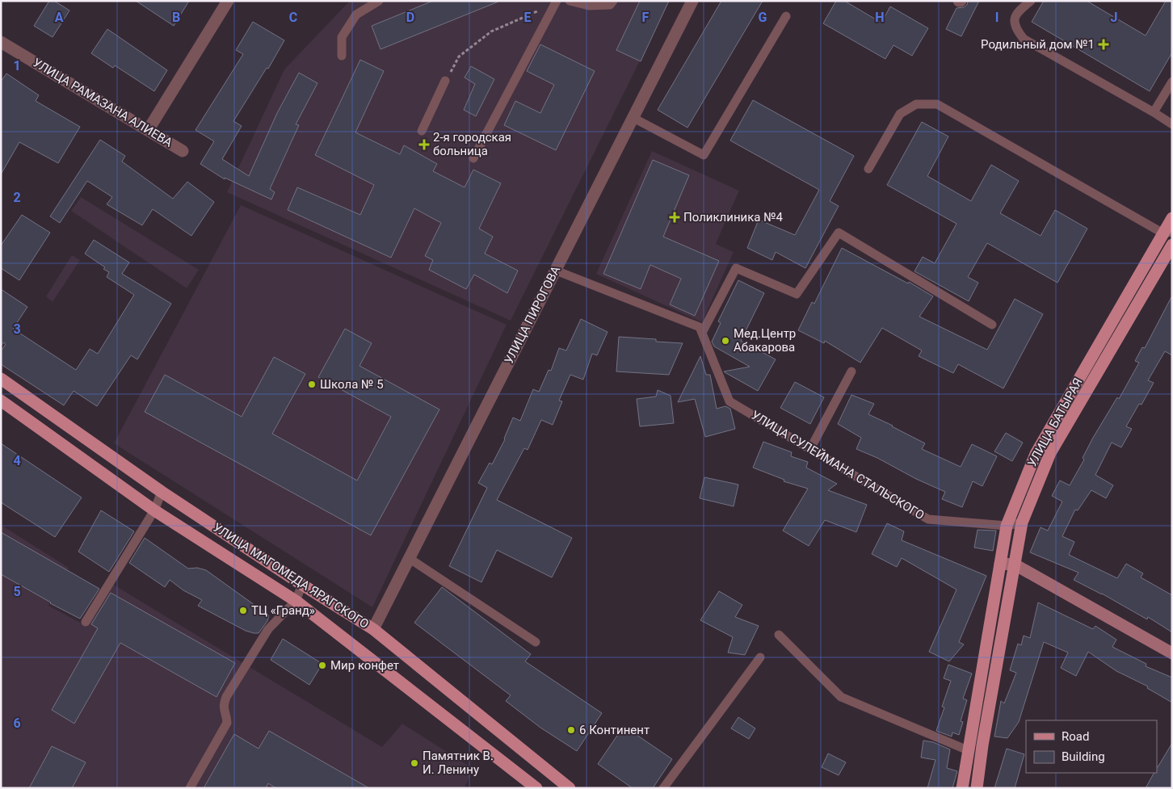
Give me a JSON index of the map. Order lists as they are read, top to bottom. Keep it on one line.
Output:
{"streets":{"main road":["УЛИЦА БАТЫРАЯ","УЛИЦА МАГОМЕДА ЯРАГСКОГО"],"street":["УЛИЦА РАМАЗАНА АЛИЕВА","УЛИЦА ПИРОГОВА"],"lane":["УЛИЦА СУЛЕЙМАНА СТАЛЬСКОГО"]},"crossings":[["УЛИЦА ПИРОГОВА","УЛИЦА МАГОМЕДА ЯРАГСКОГО"],["УЛИЦА БАТЫРАЯ","УЛИЦА СУЛЕЙМАНА СТАЛЬСКОГО"]],"places":{"health":["Родильный дом №1","2-я городская больница","Поликлиника №4"],"other":["Мед.Центр Абакарова","Школа № 5","ТЦ «Гранд»","Мир конфет","6 Континент","Памятник В. И. Ленину"]},"legend":["Road","Building"],"grid":{"columns":["A","B","C","D","E","F","G","H","I","J"],"rows":["1","2","3","4","5","6"]}}
